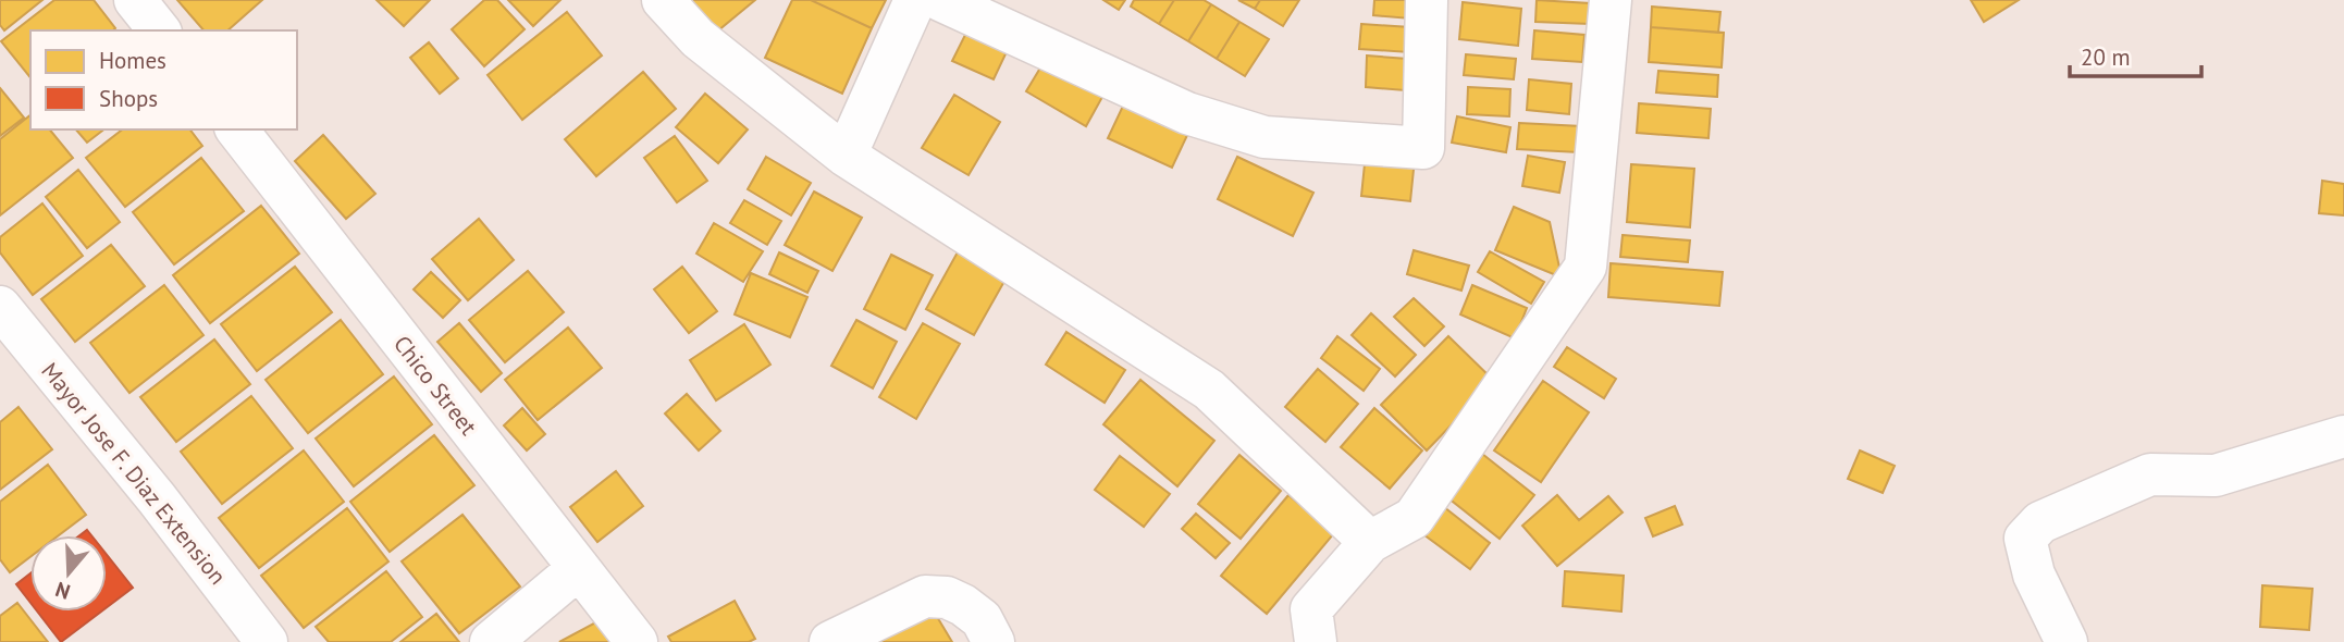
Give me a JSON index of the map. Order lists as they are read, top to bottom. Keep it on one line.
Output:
{"streets":{"street":["Chico Street","Mayor Jose F. Diaz Extension"]},"legend":["Homes","Shops"],"scale_bar":"20 m","north":"bottom"}
